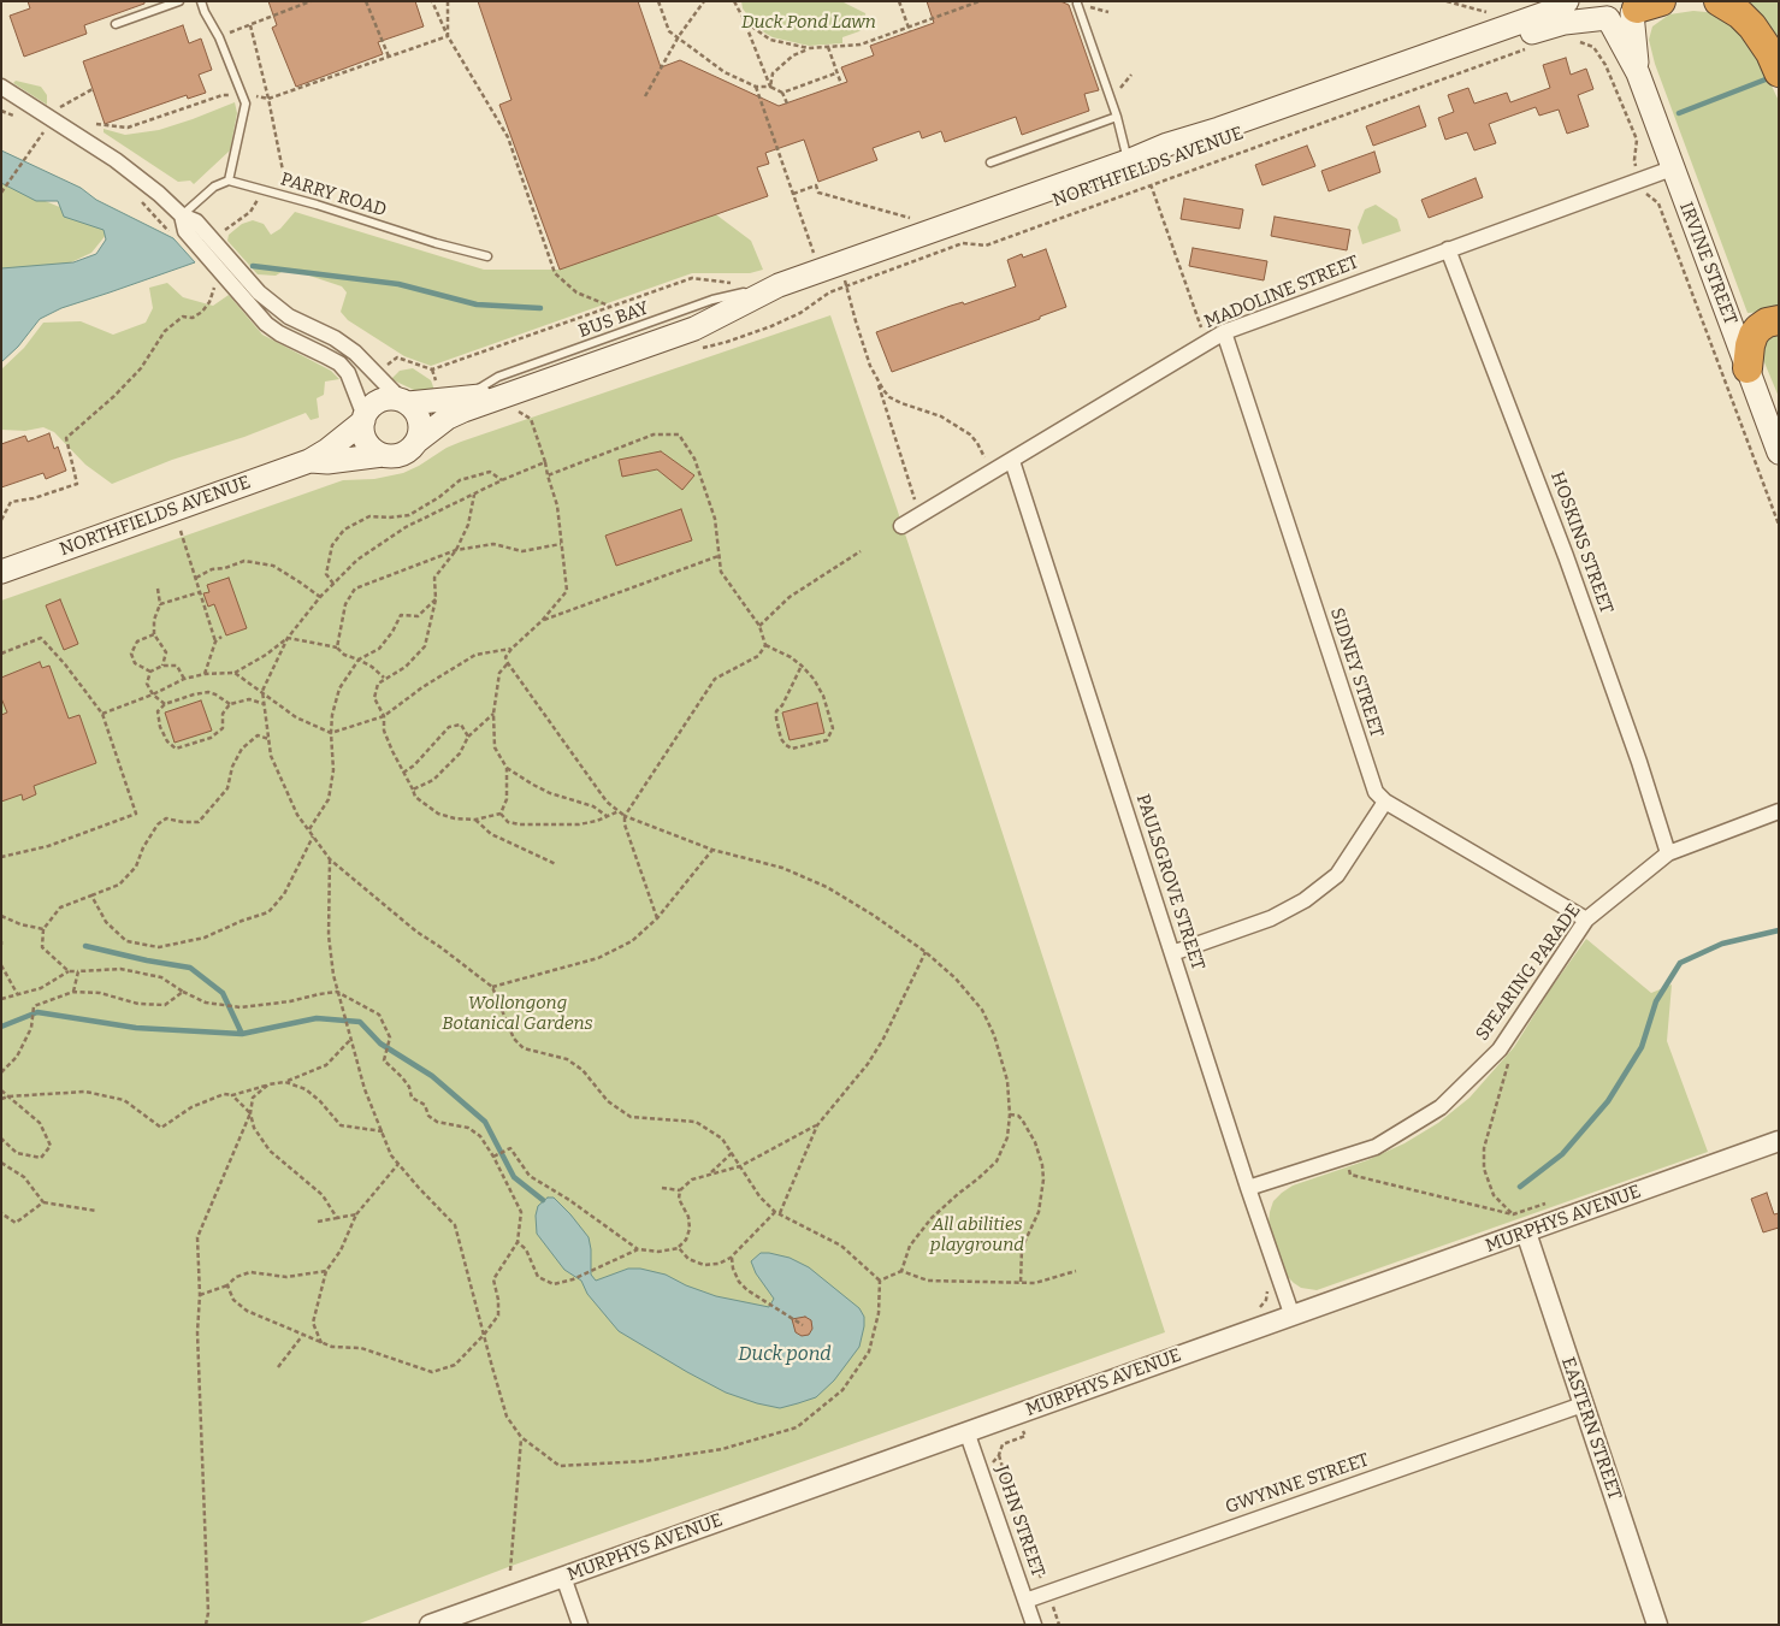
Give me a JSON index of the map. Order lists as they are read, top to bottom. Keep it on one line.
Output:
{"streets":{"main road":["NORTHFIELDS AVENUE","IRVINE STREET"],"street":["MADOLINE STREET","HOSKINS STREET","SIDNEY STREET","PAULSGROVE STREET","SPEARING PARADE","MURPHYS AVENUE","EASTERN STREET","GWYNNE STREET","JOHN STREET"],"lane":["PARRY ROAD","BUS BAY"]},"crossings":[["NORTHFIELDS AVENUE","IRVINE STREET"],["NORTHFIELDS AVENUE","BUS BAY"],["IRVINE STREET","MADOLINE STREET"],["MADOLINE STREET","HOSKINS STREET"],["MADOLINE STREET","SIDNEY STREET"],["MADOLINE STREET","PAULSGROVE STREET"],["HOSKINS STREET","SPEARING PARADE"],["SIDNEY STREET","SPEARING PARADE"],["PAULSGROVE STREET","SPEARING PARADE"],["PAULSGROVE STREET","MURPHYS AVENUE"],["MURPHYS AVENUE","EASTERN STREET"],["MURPHYS AVENUE","JOHN STREET"],["EASTERN STREET","GWYNNE STREET"],["GWYNNE STREET","JOHN STREET"]],"water":["Duck pond"],"parks":["Duck Pond Lawn","Wollongong Botanical Gardens","All abilities playground"]}
